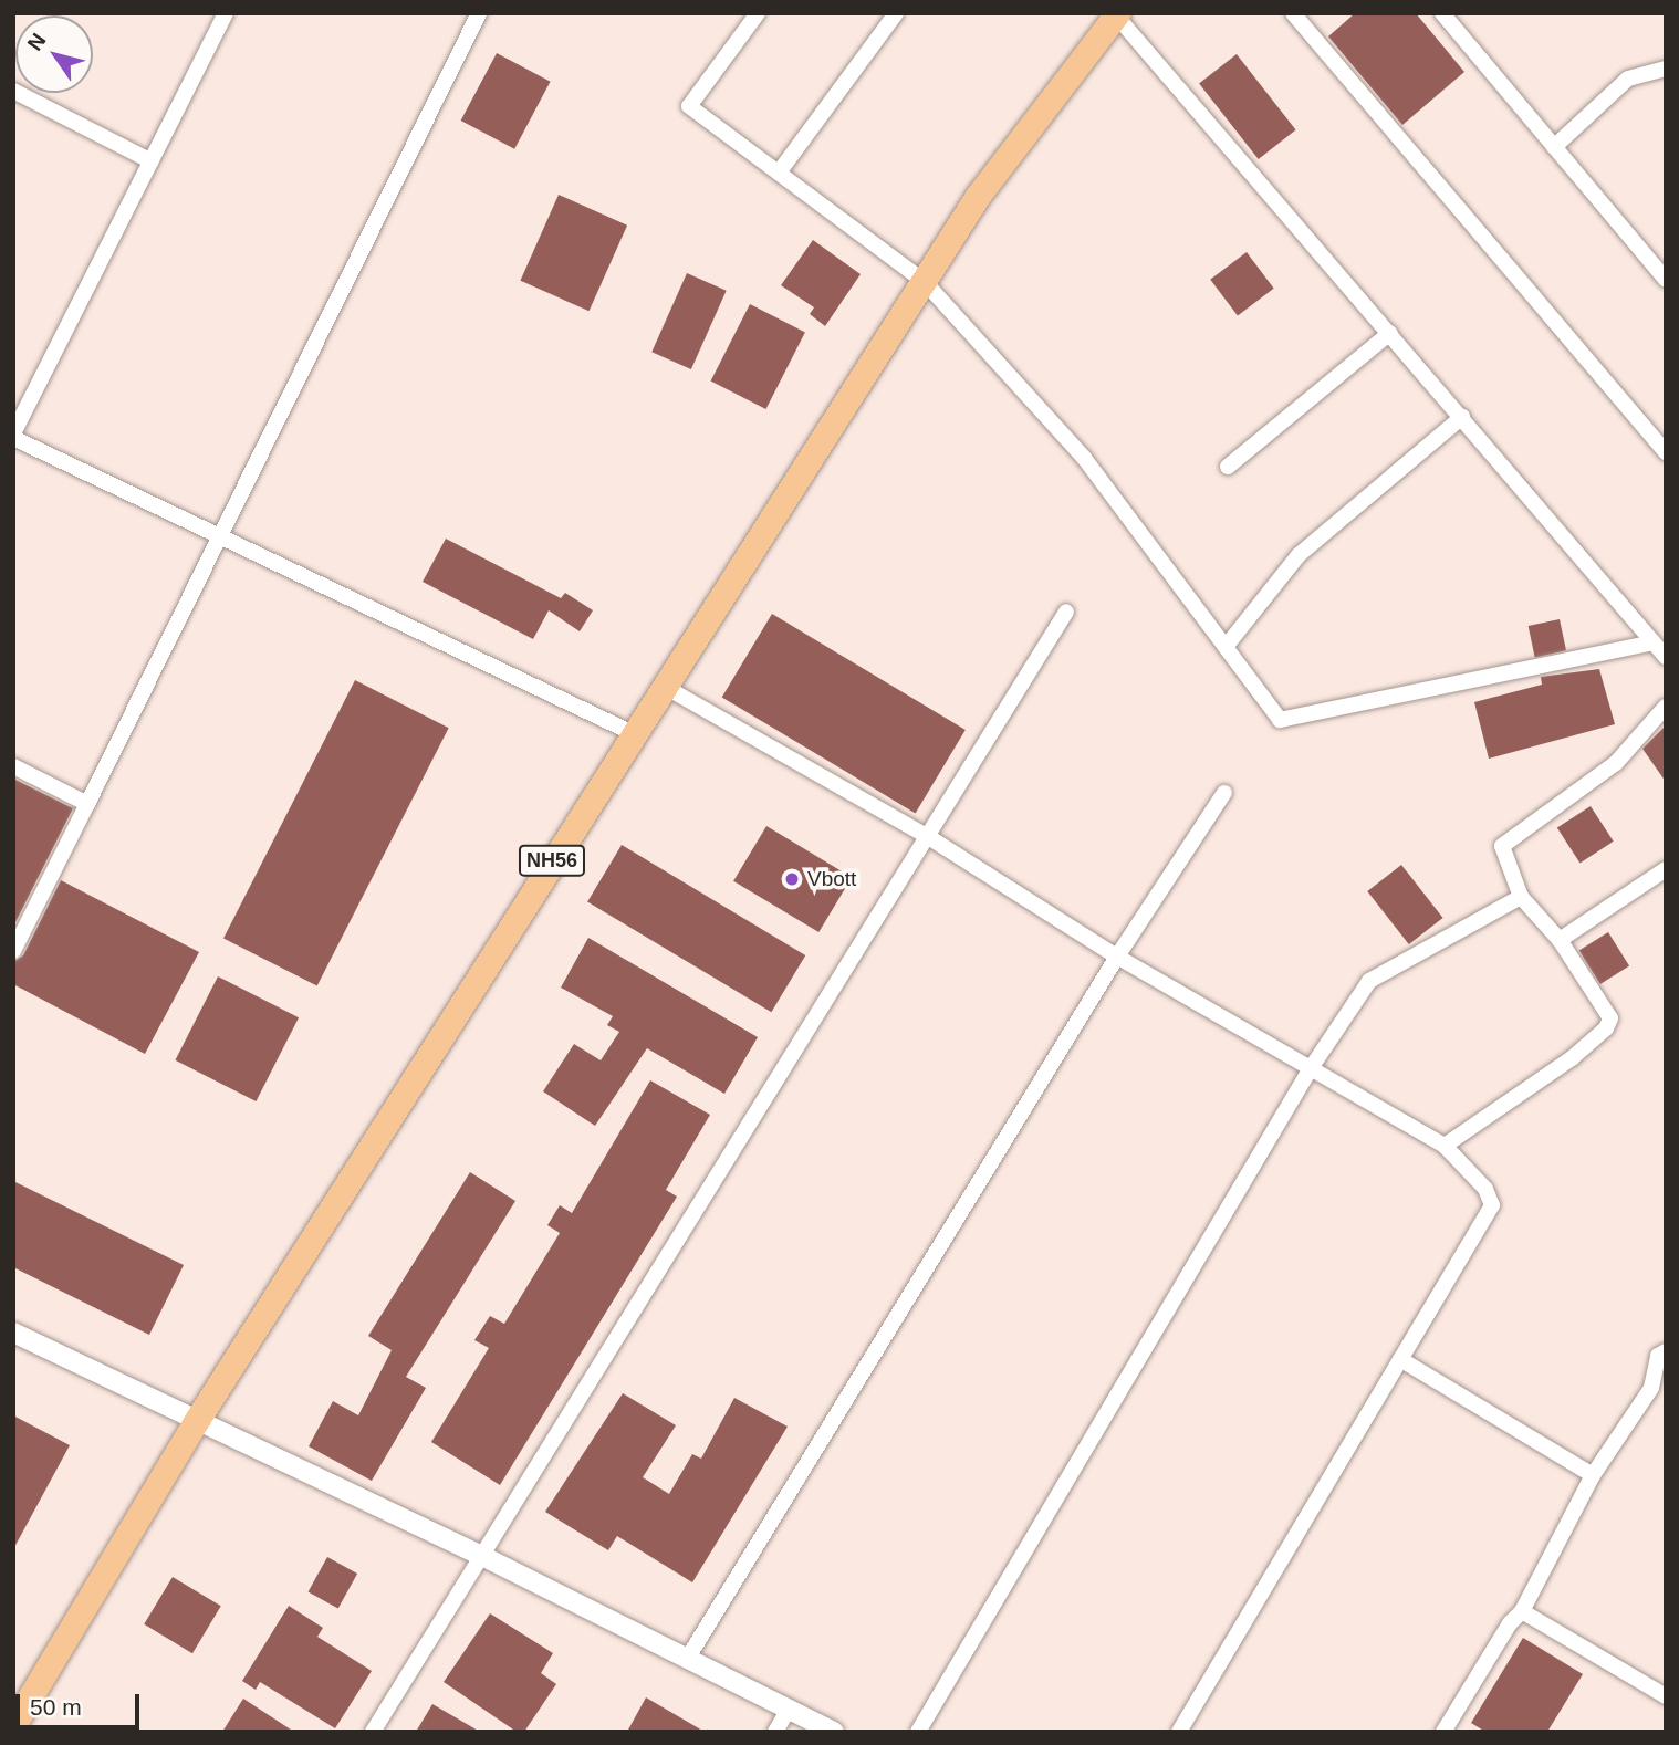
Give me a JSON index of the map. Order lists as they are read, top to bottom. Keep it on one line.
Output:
{"streets":{"highway":["NH56"]},"places":["Vbott"],"scale_bar":"50 m","north":"top left"}
